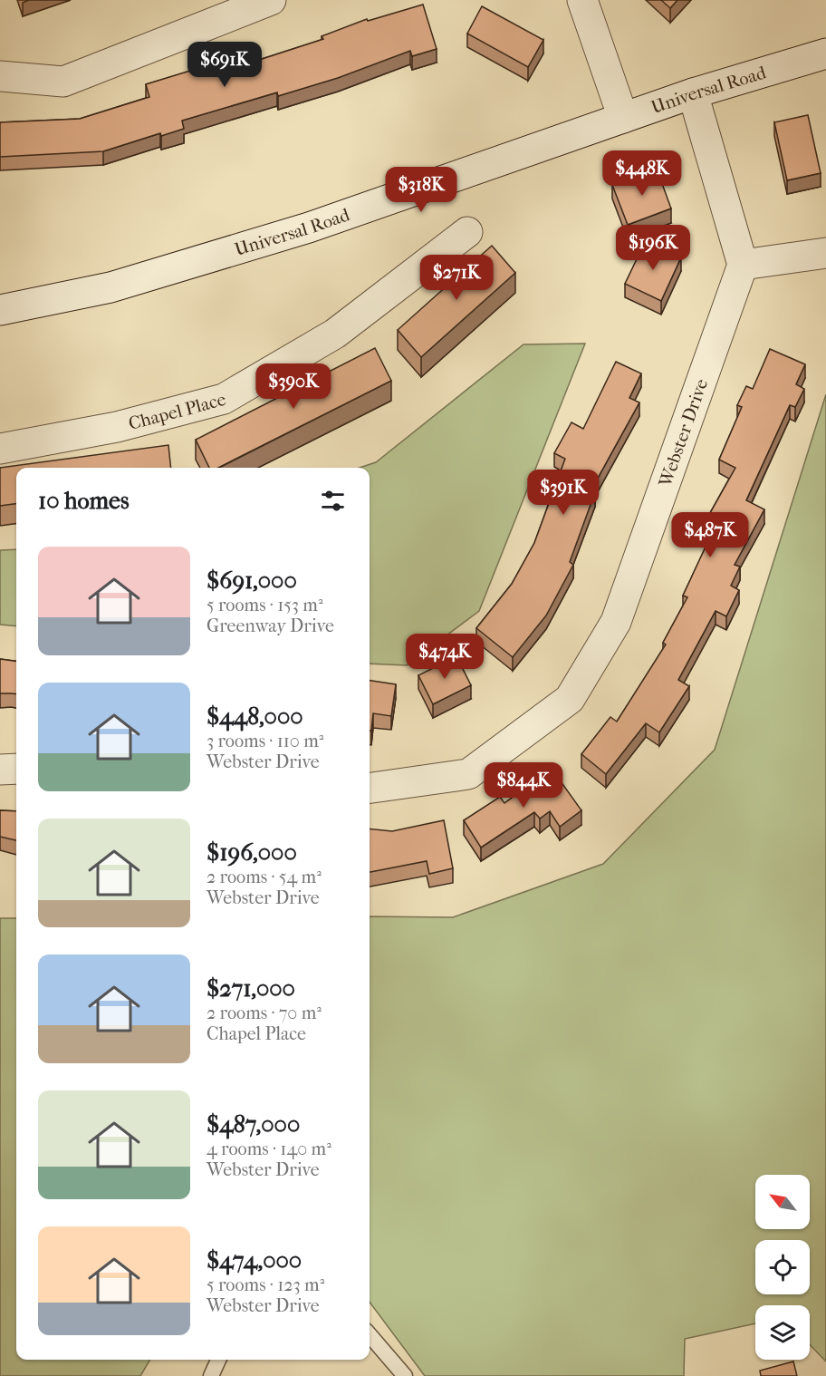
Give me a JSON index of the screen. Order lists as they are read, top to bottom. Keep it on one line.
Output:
{"streets":{"street":["Universal Road","Chapel Place","Webster Drive"]},"north":"top left","page":{"price":["$691K","$448K","$318K","$196K","$271K","$390K","$391K","$487K","$474K","$844K"],"heading":"10 homes","list":[{"name":"$691,000","note":"5 rooms · 153 m² · Greenway Drive"},{"name":"$448,000","note":"3 rooms · 110 m² · Webster Drive"},{"name":"$196,000","note":"2 rooms · 54 m² · Webster Drive"},{"name":"$271,000","note":"2 rooms · 70 m² · Chapel Place"},{"name":"$487,000","note":"4 rooms · 140 m² · Webster Drive"},{"name":"$474,000","note":"5 rooms · 123 m² · Webster Drive"}]}}
